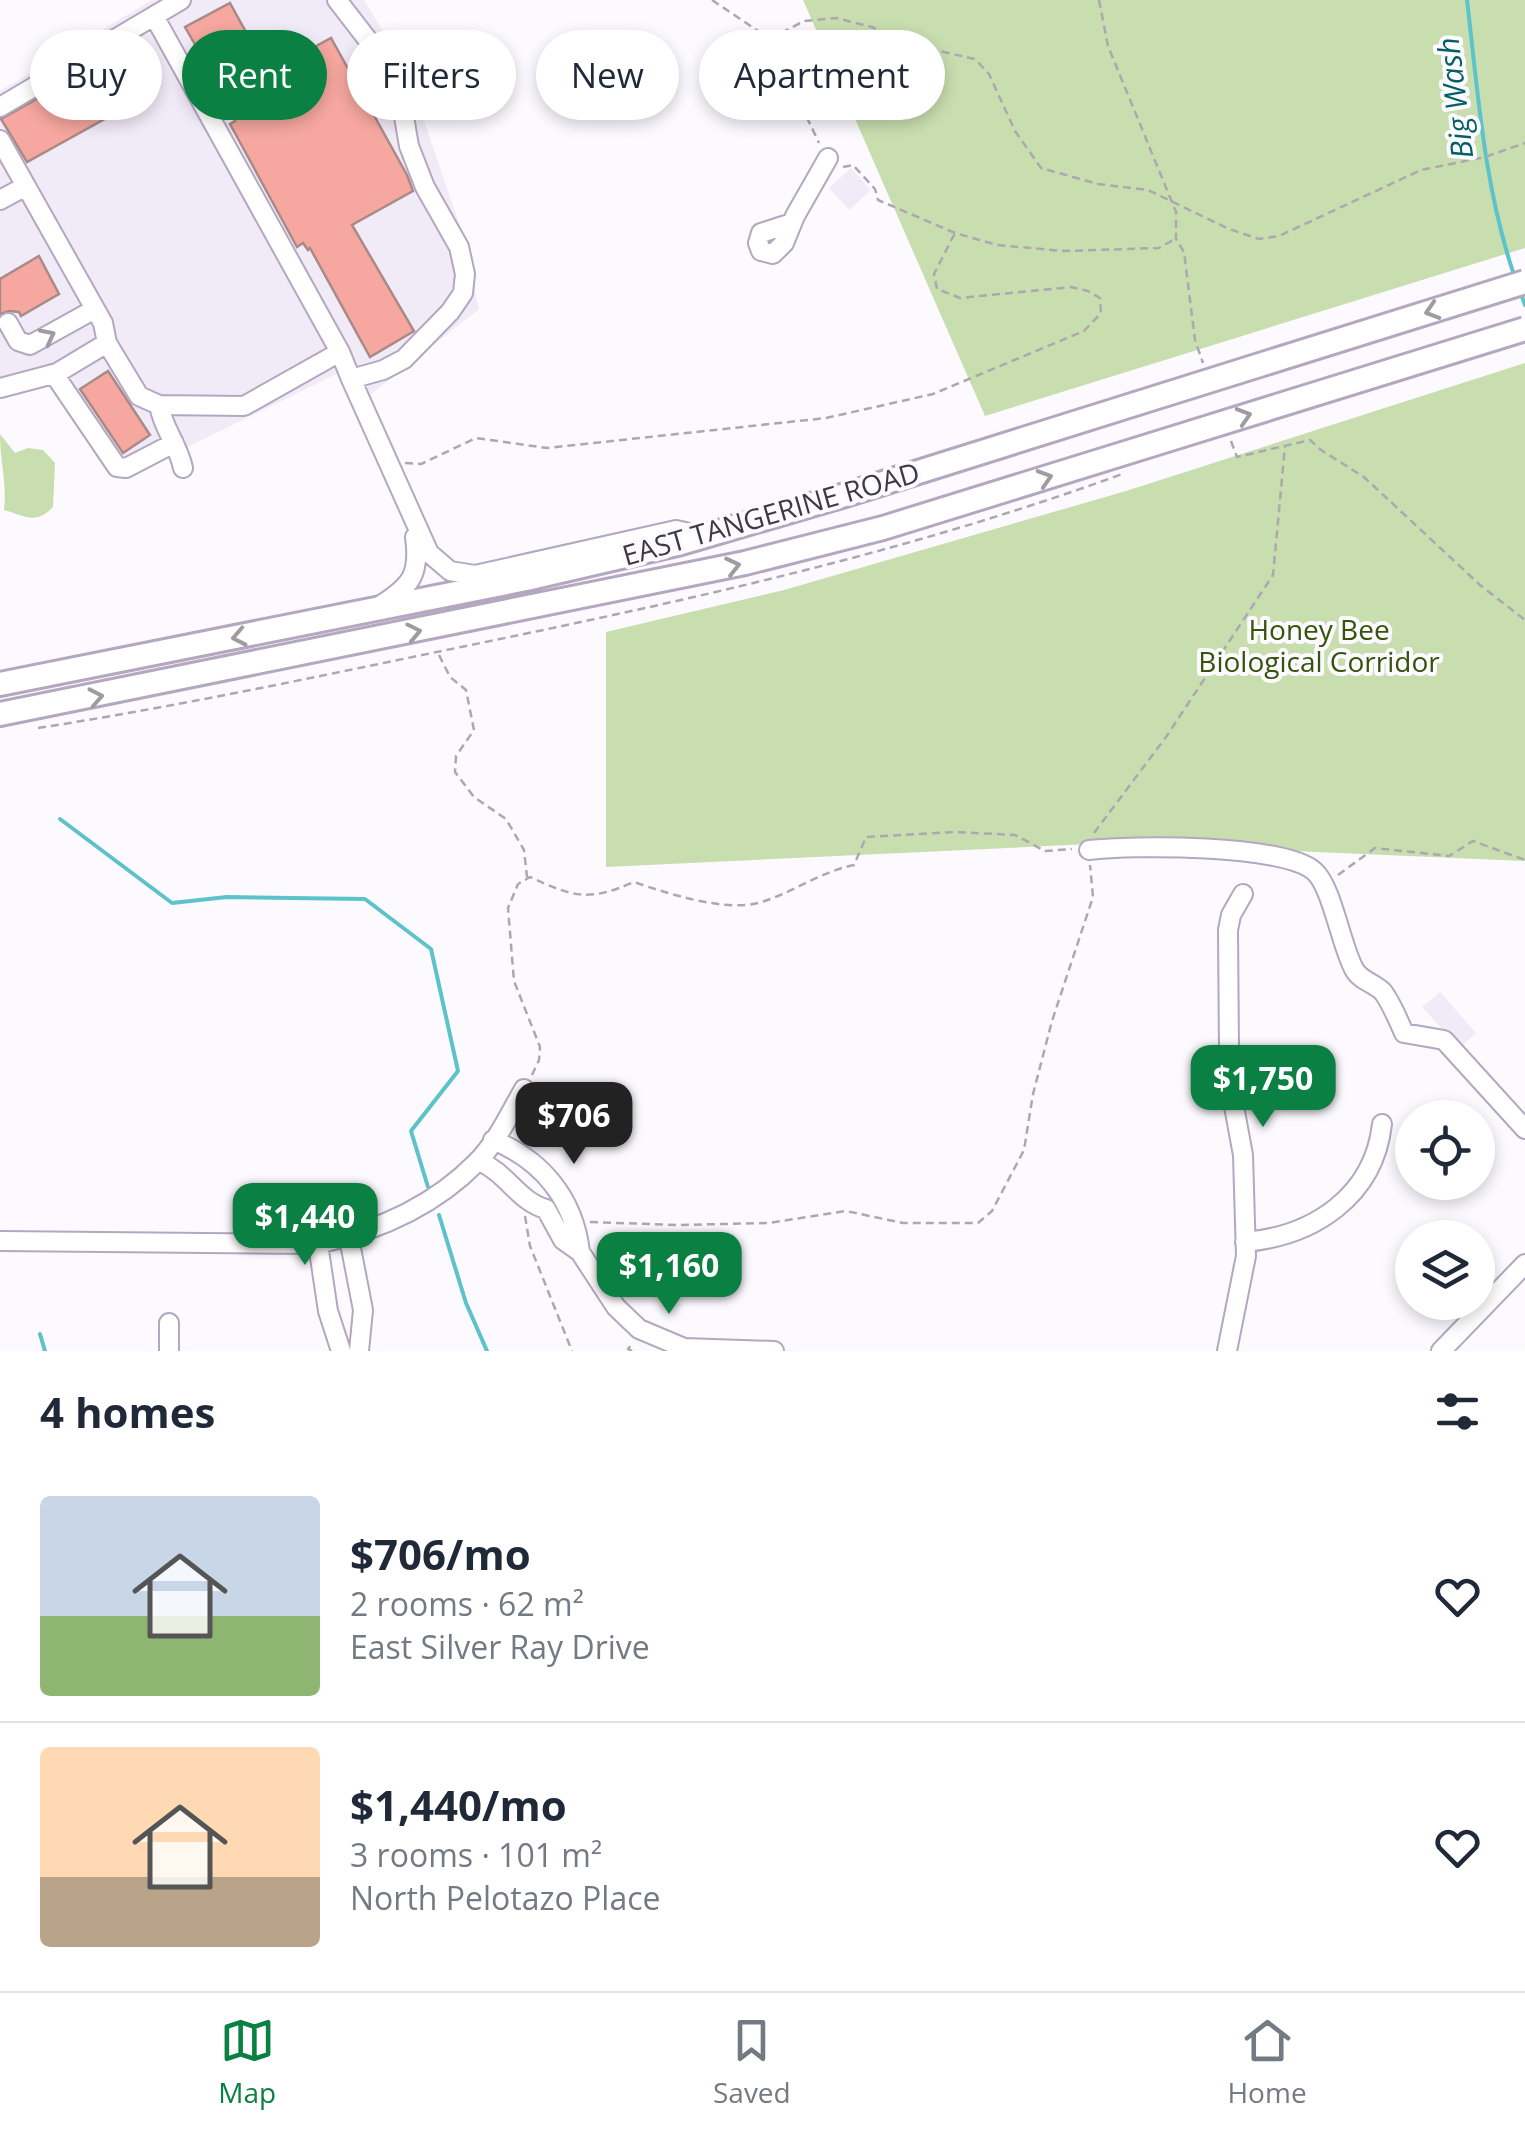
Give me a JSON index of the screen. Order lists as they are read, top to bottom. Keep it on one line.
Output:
{"streets":{"main road":["EAST TANGERINE ROAD"]},"water":["Big Wash"],"parks":["Honey Bee Biological Corridor"],"page":{"chip":["Buy","Rent","Filters","New","Apartment"],"price":["$1,750","$706","$1,440","$1,160"],"heading":"4 homes","list":[{"name":"$706/mo","note":"2 rooms · 62 m² · East Silver Ray Drive"},{"name":"$1,440/mo","note":"3 rooms · 101 m² · North Pelotazo Place"}],"tabs":["Map","Saved","Home"]}}
